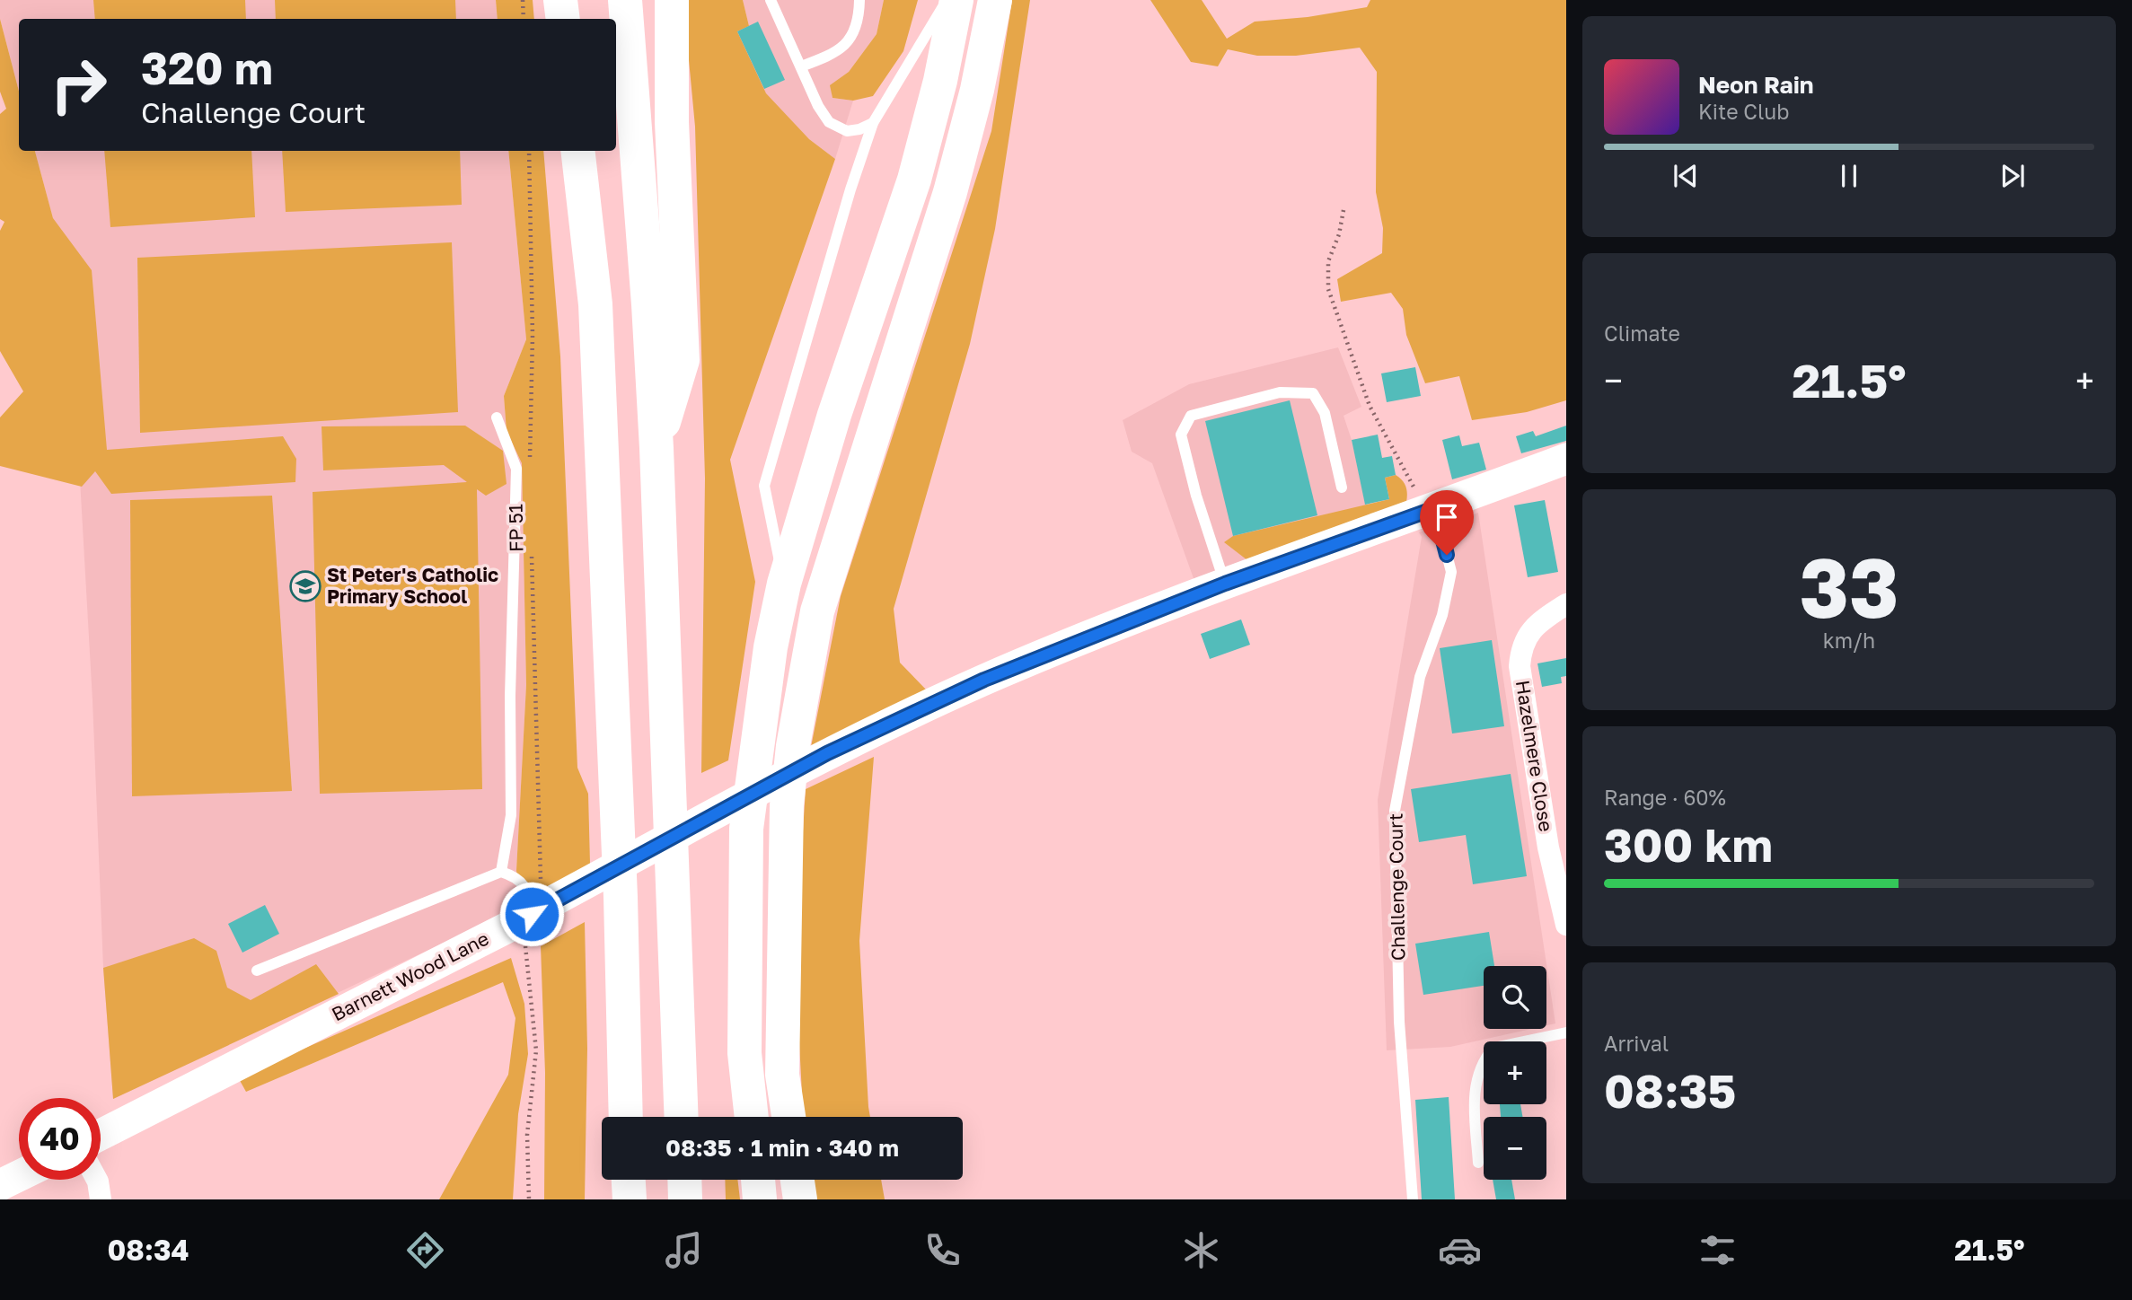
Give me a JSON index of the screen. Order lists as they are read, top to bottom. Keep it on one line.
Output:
{"streets":{"street":["Hazelmere Close","Barnett Wood Lane"],"lane":["Challenge Court"],"path":["FP 51"]},"crossings":[["FP 51","Barnett Wood Lane"],["Challenge Court","Barnett Wood Lane"]],"places":{"school or university":["St Peter's Catholic Primary School"]},"page":{"turn":["320 m","Challenge Court"],"song":["Neon Rain","Kite Club"],"tile":["Climate",["33","km/h"],["Range · 60%","300 km"],["Arrival","08:35"]],"heat":["−","21.5°","+"],"map_buttons":["+","−"],"limit":"40","trip":"08:35 · 1 min · 340 m","tabs":["08:34","21.5°"]}}
